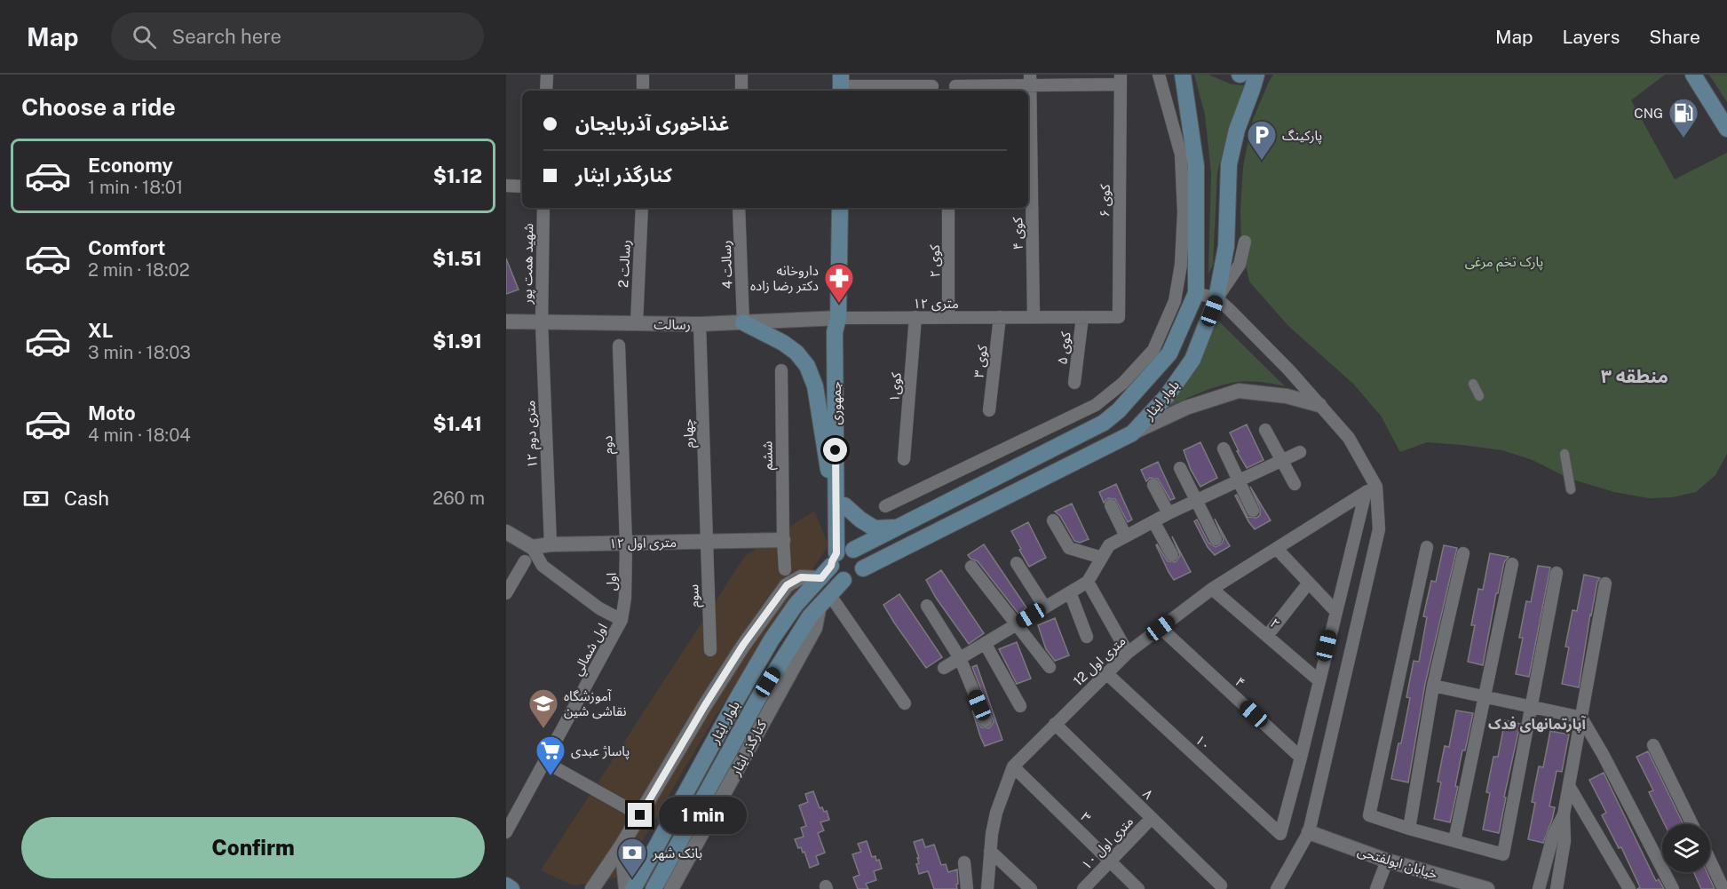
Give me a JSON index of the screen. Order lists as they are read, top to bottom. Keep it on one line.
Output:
{"streets":{"main road":["بلوار ایثار","جمهوری"],"street":["کوی ۶","کوی ۴","کوی ۲","شهید همت پور","رسالت 2","رسالت 4","۱۲ متری","رسالت","کوی ۵","کوی ۳","کوی۱","چهارم","۱۲ متری دوم","دوم","ششم","۱۲ متری اول","اول","سوم","۲","اول شمالي","12 متری اول","۴","۱۰","کنارگذر ایثار","۸","۳","۱۰ متری اول","خیابان ابولفتحی"]},"crossings":[["کوی ۶","۱۲ متری"],["کوی ۴","۱۲ متری"],["کوی ۲","۱۲ متری"],["شهید همت پور","رسالت"],["شهید همت پور","۱۲ متری دوم"],["رسالت 2","رسالت"],["رسالت 4","رسالت"],["۱۲ متری","رسالت"],["۱۲ متری","کوی ۵"],["۱۲ متری","کوی ۳"],["۱۲ متری","کوی۱"],["۱۲ متری","جمهوری"],["رسالت","جمهوری"],["رسالت","چهارم"],["رسالت","۱۲ متری دوم"],["بلوار ایثار","جمهوری"],["بلوار ایثار","کنارگذر ایثار"],["چهارم","۱۲ متری اول"],["چهارم","سوم"],["۱۲ متری دوم","۱۲ متری اول"],["دوم","۱۲ متری اول"],["دوم","اول"],["ششم","۱۲ متری اول"],["۱۲ متری اول","اول"],["۱۲ متری اول","سوم"],["اول","اول شمالي"],["۲","12 متری اول"],["12 متری اول","۴"],["12 متری اول","۱۰"],["12 متری اول","۸"],["12 متری اول","۳"],["۴","۱۰"],["۸","۱۰ متری اول"],["۳","۱۰ متری اول"]],"districts":["منطقه ۳","آپارتمانهای فدک"],"parks":["پارک تخم مرغی"],"places":{"fuel station":["CNG"],"parking":["پارکینگ"],"pharmacy":["داروخانه دکتر رضا زاده"],"school or university":["آموزشگاه نقاشی شین"],"supermarket":["پاساژ عبدی"],"bank":["بانک شهر"]},"page":{"header":"Map","search":"Search here","nav":["Map","Layers","Share"],"heading":"Choose a ride","banner":["غذاخوری آذربایجان","کنارگذر ایثار"],"list":[{"name":"Economy","note":"1 min · 18:01","value":"$1.12"},{"name":"Comfort","note":"2 min · 18:02","value":"$1.51"},{"name":"XL","note":"3 min · 18:03","value":"$1.91"},{"name":"Moto","note":"4 min · 18:04","value":"$1.41"}],"pay":["Cash","260 m"],"bubble":"1 min","buttons":"Confirm"}}
